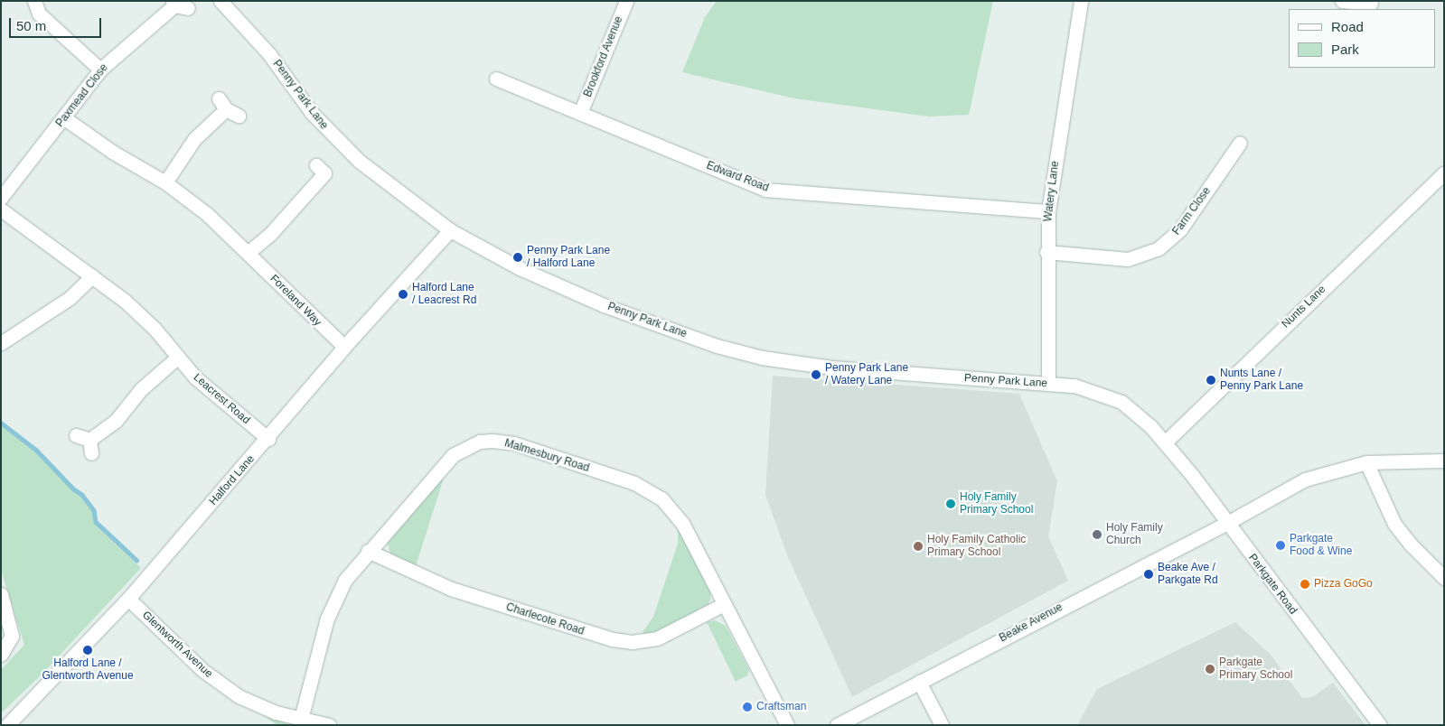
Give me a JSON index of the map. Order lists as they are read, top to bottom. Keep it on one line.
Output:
{"streets":{"street":["Brookford Avenue","Penny Park Lane","Paxmead Close","Edward Road","Watery Lane","Farm Close","Foreland Way","Nunts Lane","Leacrest Road","Malmesbury Road","Halford Lane","Parkgate Road","Charlecote Road","Beake Avenue","Glentworth Avenue"]},"crossings":[["Brookford Avenue","Edward Road"],["Penny Park Lane","Watery Lane"],["Penny Park Lane","Nunts Lane"],["Penny Park Lane","Halford Lane"],["Penny Park Lane","Parkgate Road"],["Paxmead Close","Foreland Way"],["Edward Road","Watery Lane"],["Watery Lane","Farm Close"],["Foreland Way","Halford Lane"],["Nunts Lane","Parkgate Road"],["Leacrest Road","Halford Lane"],["Malmesbury Road","Charlecote Road"],["Malmesbury Road","Glentworth Avenue"],["Halford Lane","Glentworth Avenue"],["Parkgate Road","Beake Avenue"]],"places":["Penny Park Lane / Halford Lane","Halford Lane / Leacrest Rd","Penny Park Lane / Watery Lane","Nunts Lane / Penny Park Lane","Holy Family Primary School","Holy Family Church","Parkgate Food & Wine","Holy Family Catholic Primary School","Beake Ave / Parkgate Rd","Pizza GoGo","Halford Lane / Glentworth Avenue","Parkgate Primary School","Craftsman"],"legend":["Road","Park"],"scale_bar":"50 m"}
